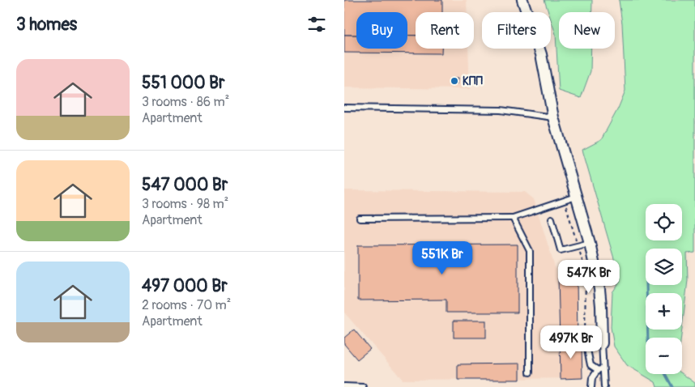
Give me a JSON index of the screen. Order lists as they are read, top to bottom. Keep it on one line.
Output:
{"places":["КПП"],"page":{"heading":"3 homes","chip":["Buy","Rent","Filters","New"],"list":[{"name":"551 000 Br","note":"3 rooms · 86 m² · Apartment"},{"name":"547 000 Br","note":"3 rooms · 98 m² · Apartment"},{"name":"497 000 Br","note":"2 rooms · 70 m² · Apartment"}],"map_buttons":["+","−"],"price":["551K Br","547K Br","497K Br"]}}
